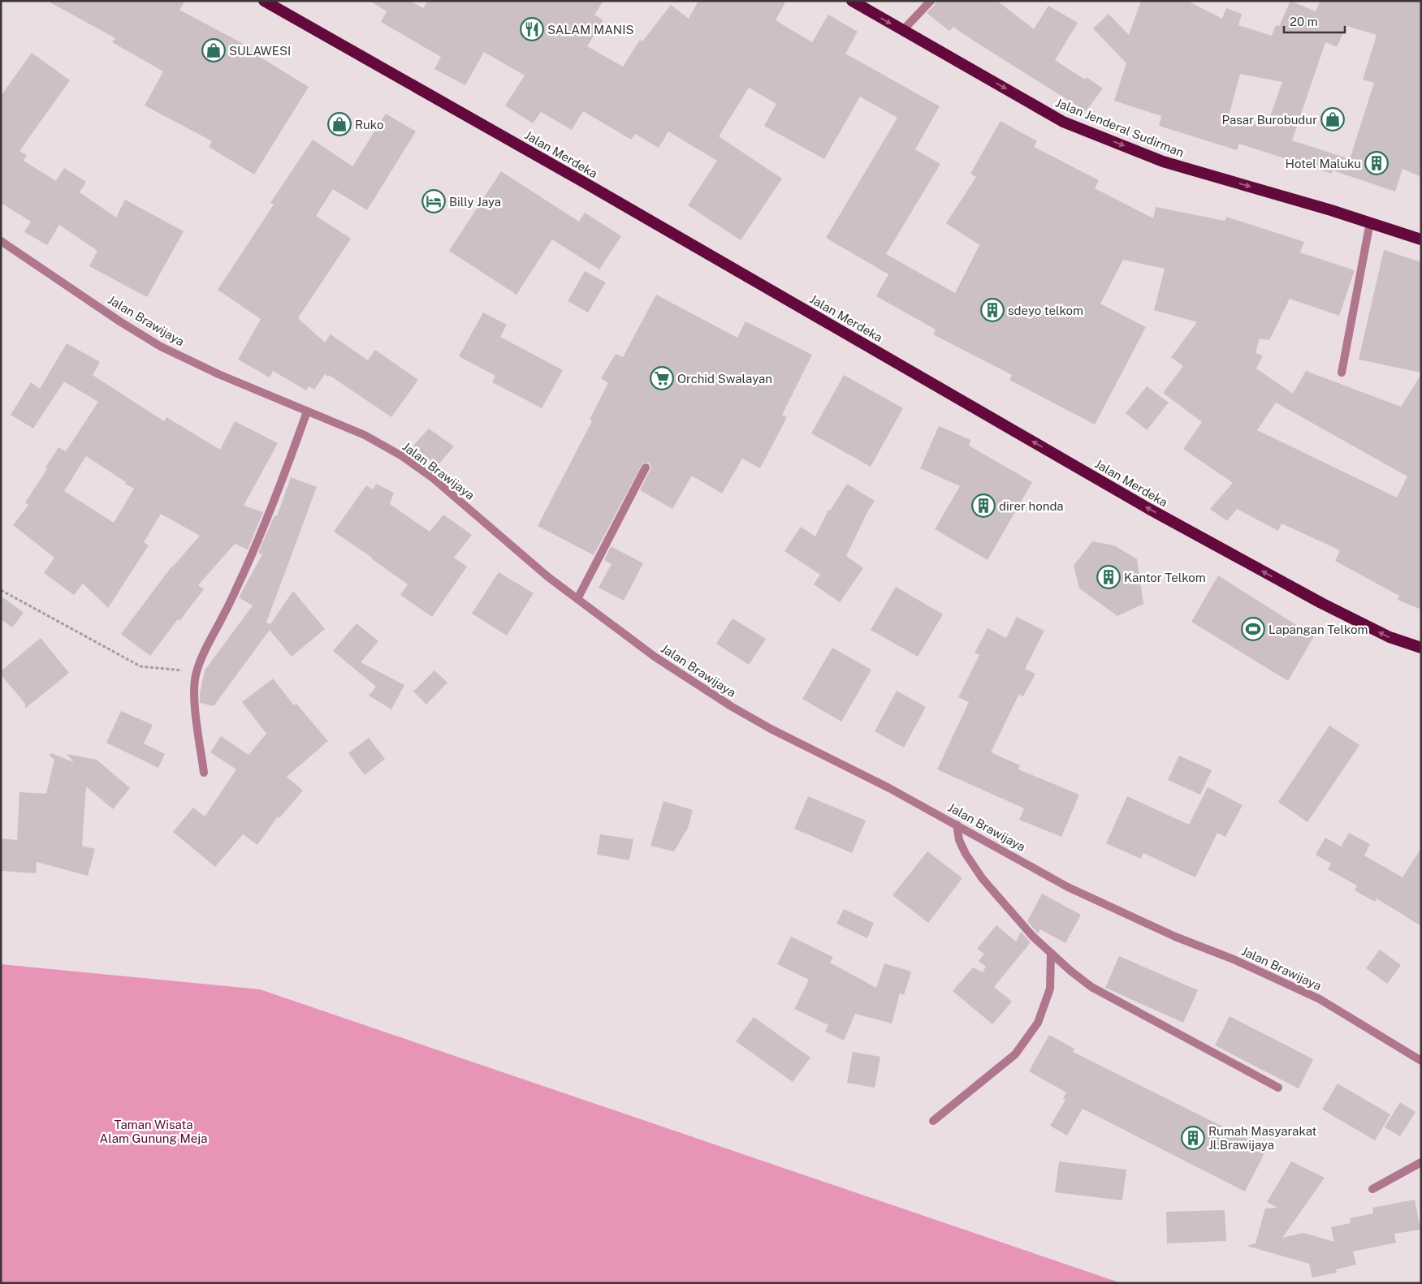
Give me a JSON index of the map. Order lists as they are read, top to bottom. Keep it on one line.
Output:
{"streets":{"highway":["Jalan Jenderal Sudirman","Jalan Merdeka"],"street":["Jalan Brawijaya"]},"one_way":["Jalan Jenderal Sudirman","Jalan Merdeka"],"parks":["Taman Wisata Alam Gunung Meja"],"places":{"restaurant":["SALAM MANIS"],"shop":["SULAWESI","Pasar Burobudur","Ruko"],"building":["Hotel Maluku","sdeyo telkom","direr honda","Kantor Telkom","Rumah Masyarakat Jl.Brawijaya"],"hotel":["Billy Jaya"],"supermarket":["Orchid Swalayan"],"sports":["Lapangan Telkom"]},"scale_bar":"20 m"}
